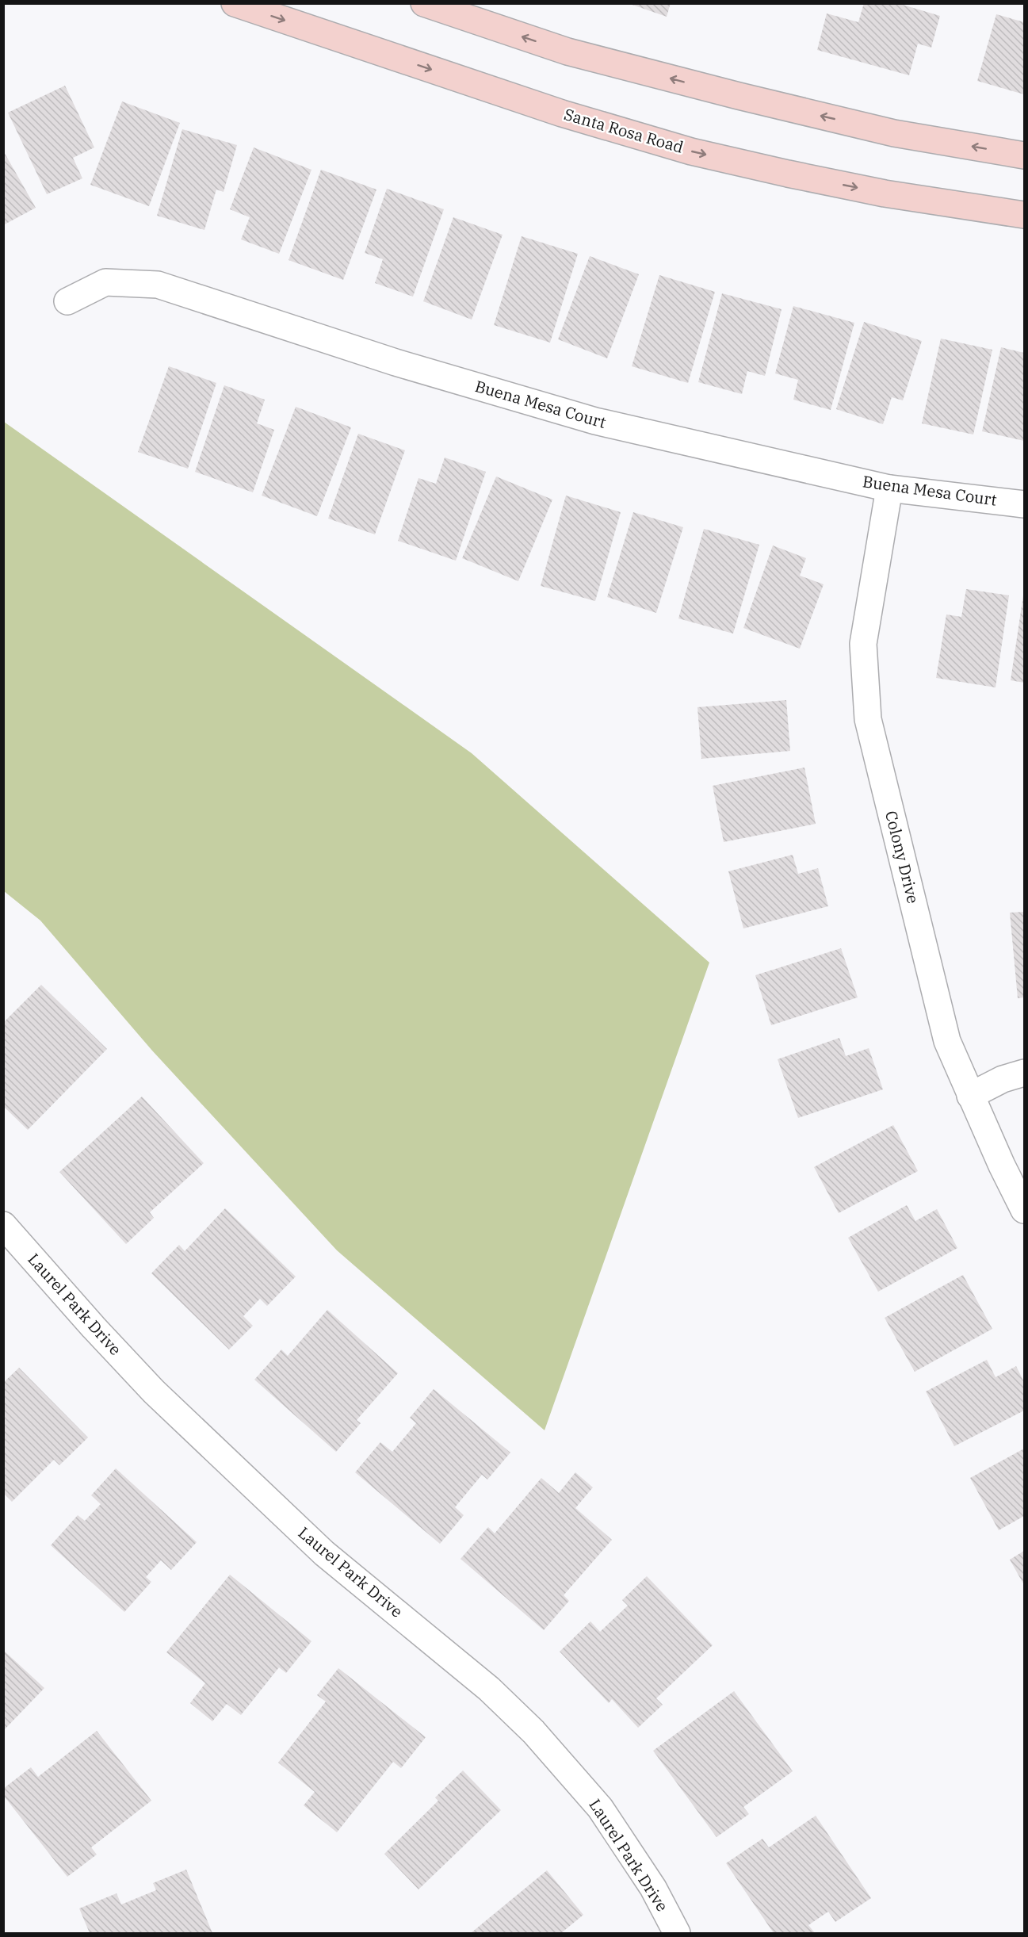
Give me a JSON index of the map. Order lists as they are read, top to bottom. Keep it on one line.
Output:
{"streets":{"main road":["Santa Rosa Road"],"street":["Buena Mesa Court","Colony Drive","Laurel Park Drive"]},"crossings":[["Buena Mesa Court","Colony Drive"]]}
